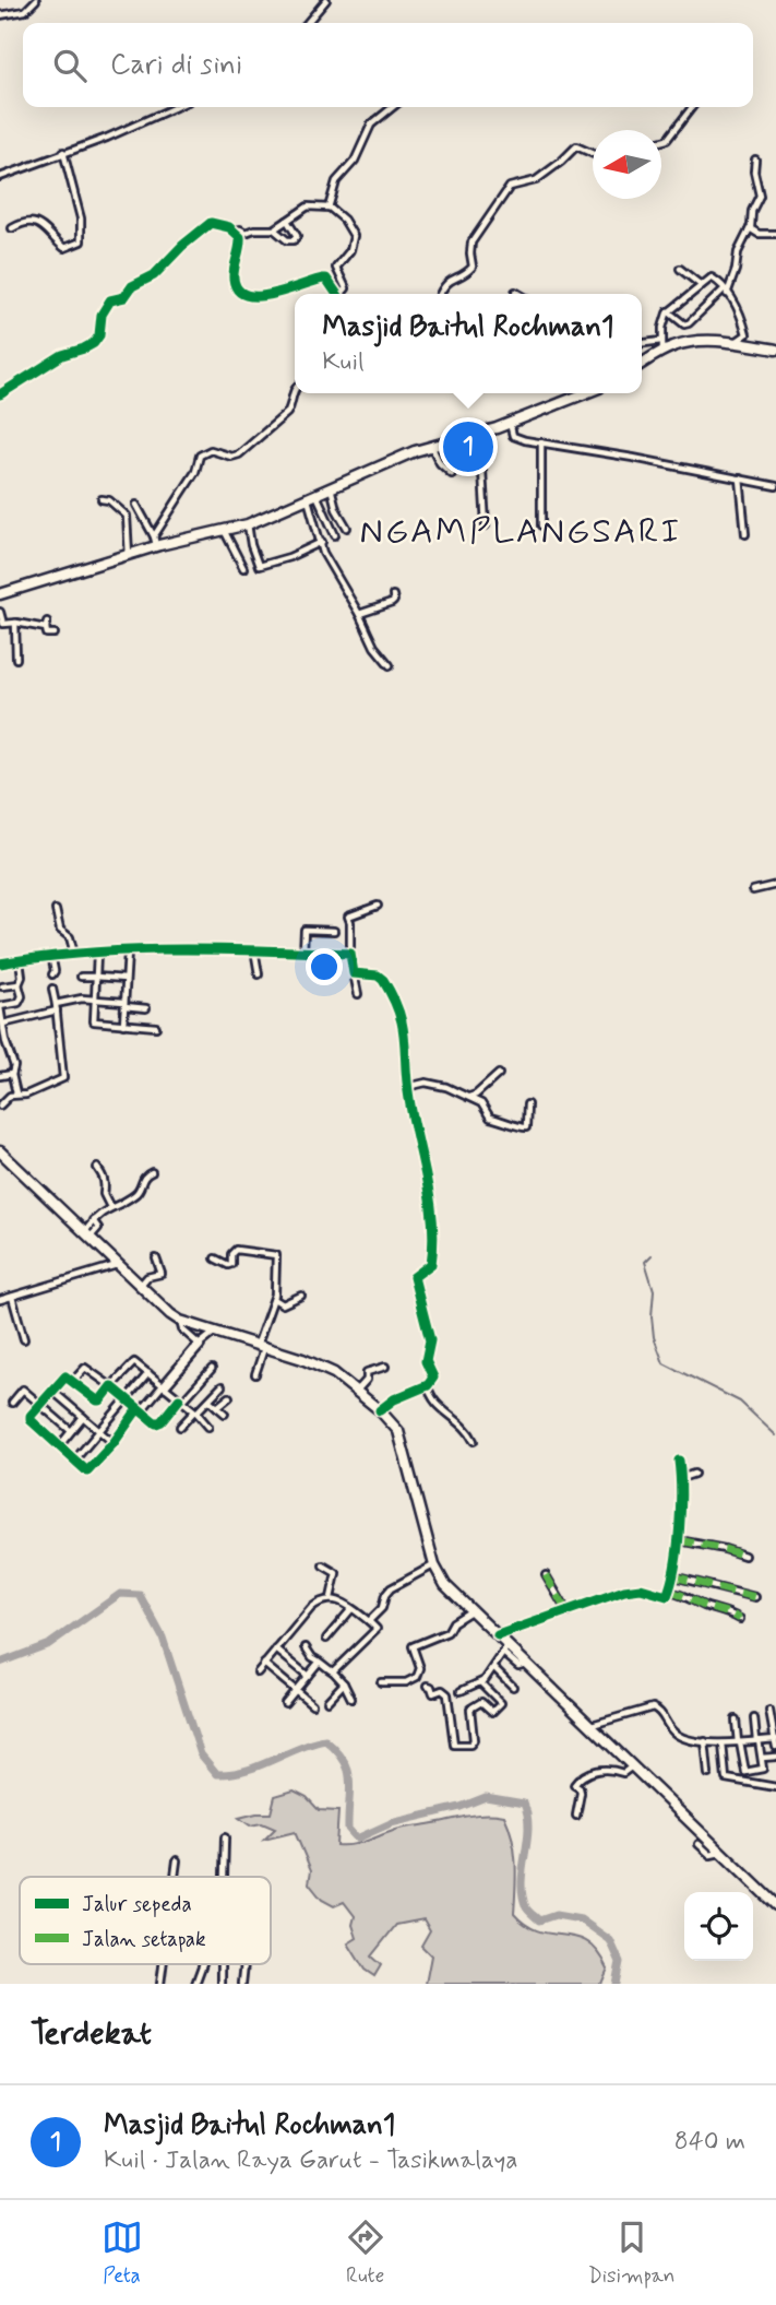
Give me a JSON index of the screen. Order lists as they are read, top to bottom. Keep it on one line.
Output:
{"districts":["NGAMPLANGSARI"],"legend":["Jalur sepeda","Jalan setapak"],"north":"left","page":{"search":"Cari di sini","popup":["Masjid Baitul Rochman1","Kuil"],"pins":"1","heading":"Terdekat","list":[{"mark":"1","name":"Masjid Baitul Rochman1","note":"Kuil · Jalan Raya Garut - Tasikmalaya","value":"840 m"}],"nav":["Peta","Rute","Disimpan"]}}
